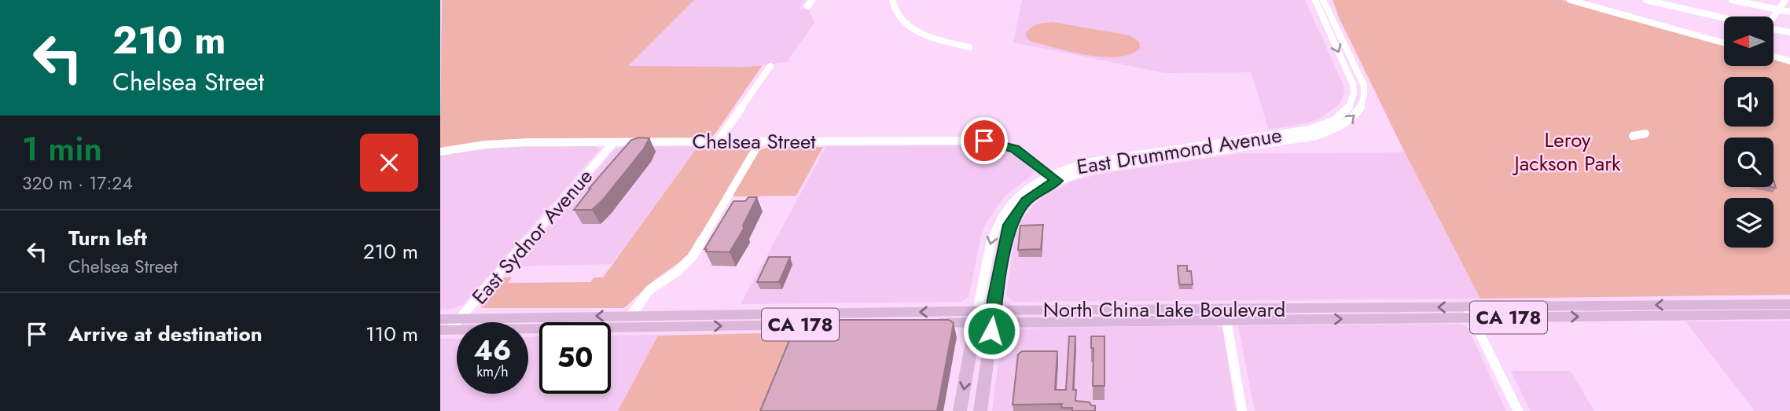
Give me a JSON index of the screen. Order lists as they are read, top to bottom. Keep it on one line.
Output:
{"streets":{"main road":["North China Lake Boulevard","CA 178"],"street":["Chelsea Street","East Drummond Avenue","East Sydnor Avenue"]},"crossings":[["Chelsea Street","East Drummond Avenue"],["Chelsea Street","East Sydnor Avenue"],["East Drummond Avenue","North China Lake Boulevard"],["East Sydnor Avenue","North China Lake Boulevard"]],"parks":["Leroy Jackson Park"],"north":"left","page":{"turn":["210 m","Chelsea Street"],"heading":["1 min","320 m · 17:24"],"list":[{"name":"Turn left","note":"Chelsea Street","value":"210 m"},{"name":"Arrive at destination","value":"110 m"}],"speed":"46 km/h","limit":"50"}}
